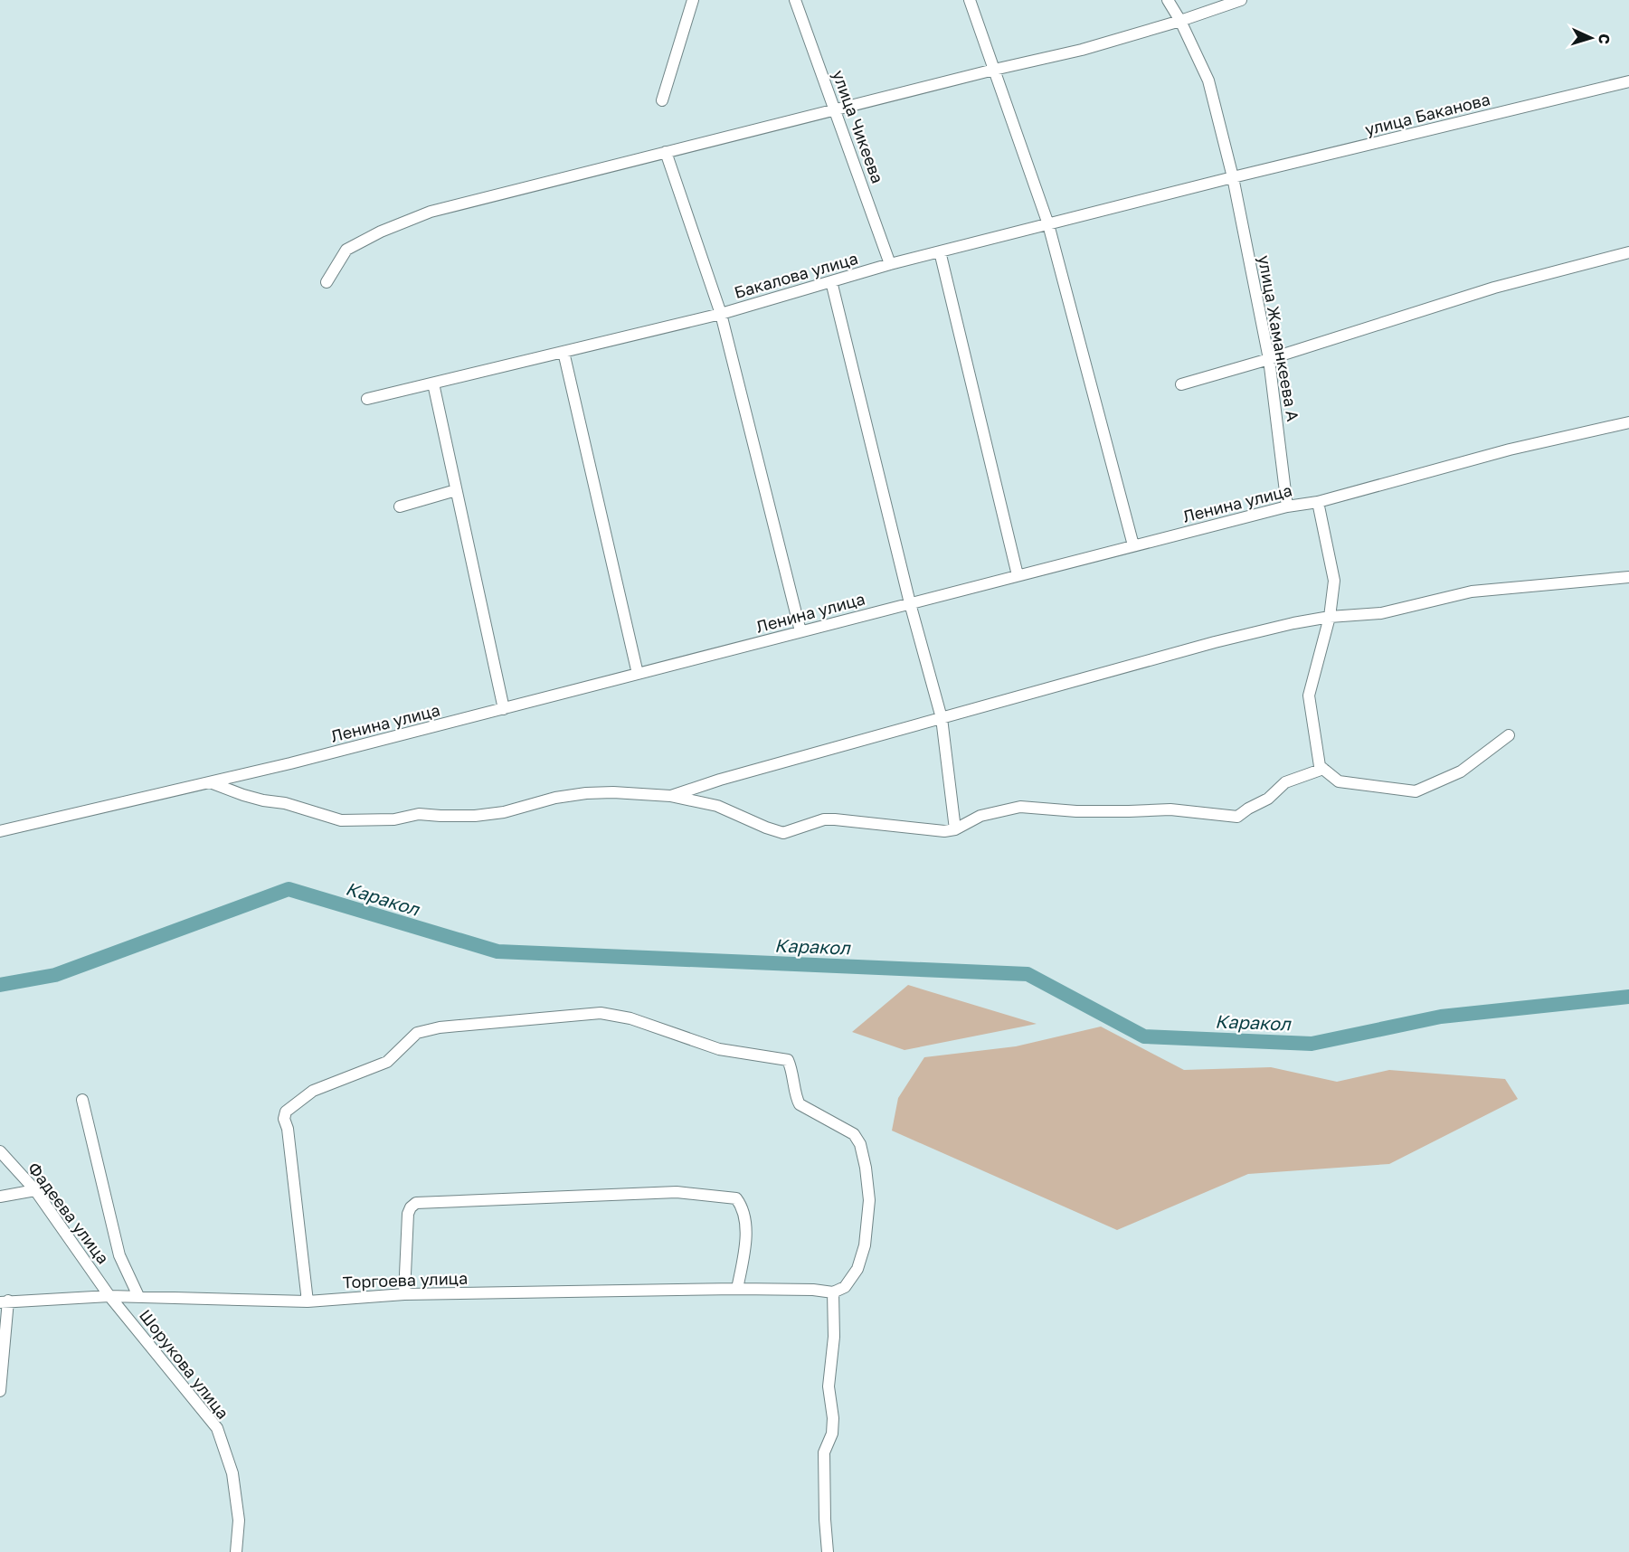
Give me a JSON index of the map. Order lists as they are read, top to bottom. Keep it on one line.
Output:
{"streets":{"street":["улица Баканова","улица Чикеева","Бакалова улица","улица Жаманкеева А","Ленина улица","Фадеева улица","Торгоева улица","Шорукова улица"]},"crossings":[["улица Баканова","Бакалова улица"],["улица Баканова","улица Жаманкеева А"],["улица Чикеева","Бакалова улица"],["Бакалова улица","улица Жаманкеева А"],["улица Жаманкеева А","Ленина улица"],["Фадеева улица","Торгоева улица"],["Фадеева улица","Шорукова улица"],["Торгоева улица","Шорукова улица"]],"water":["Каракол"],"north":"right"}
